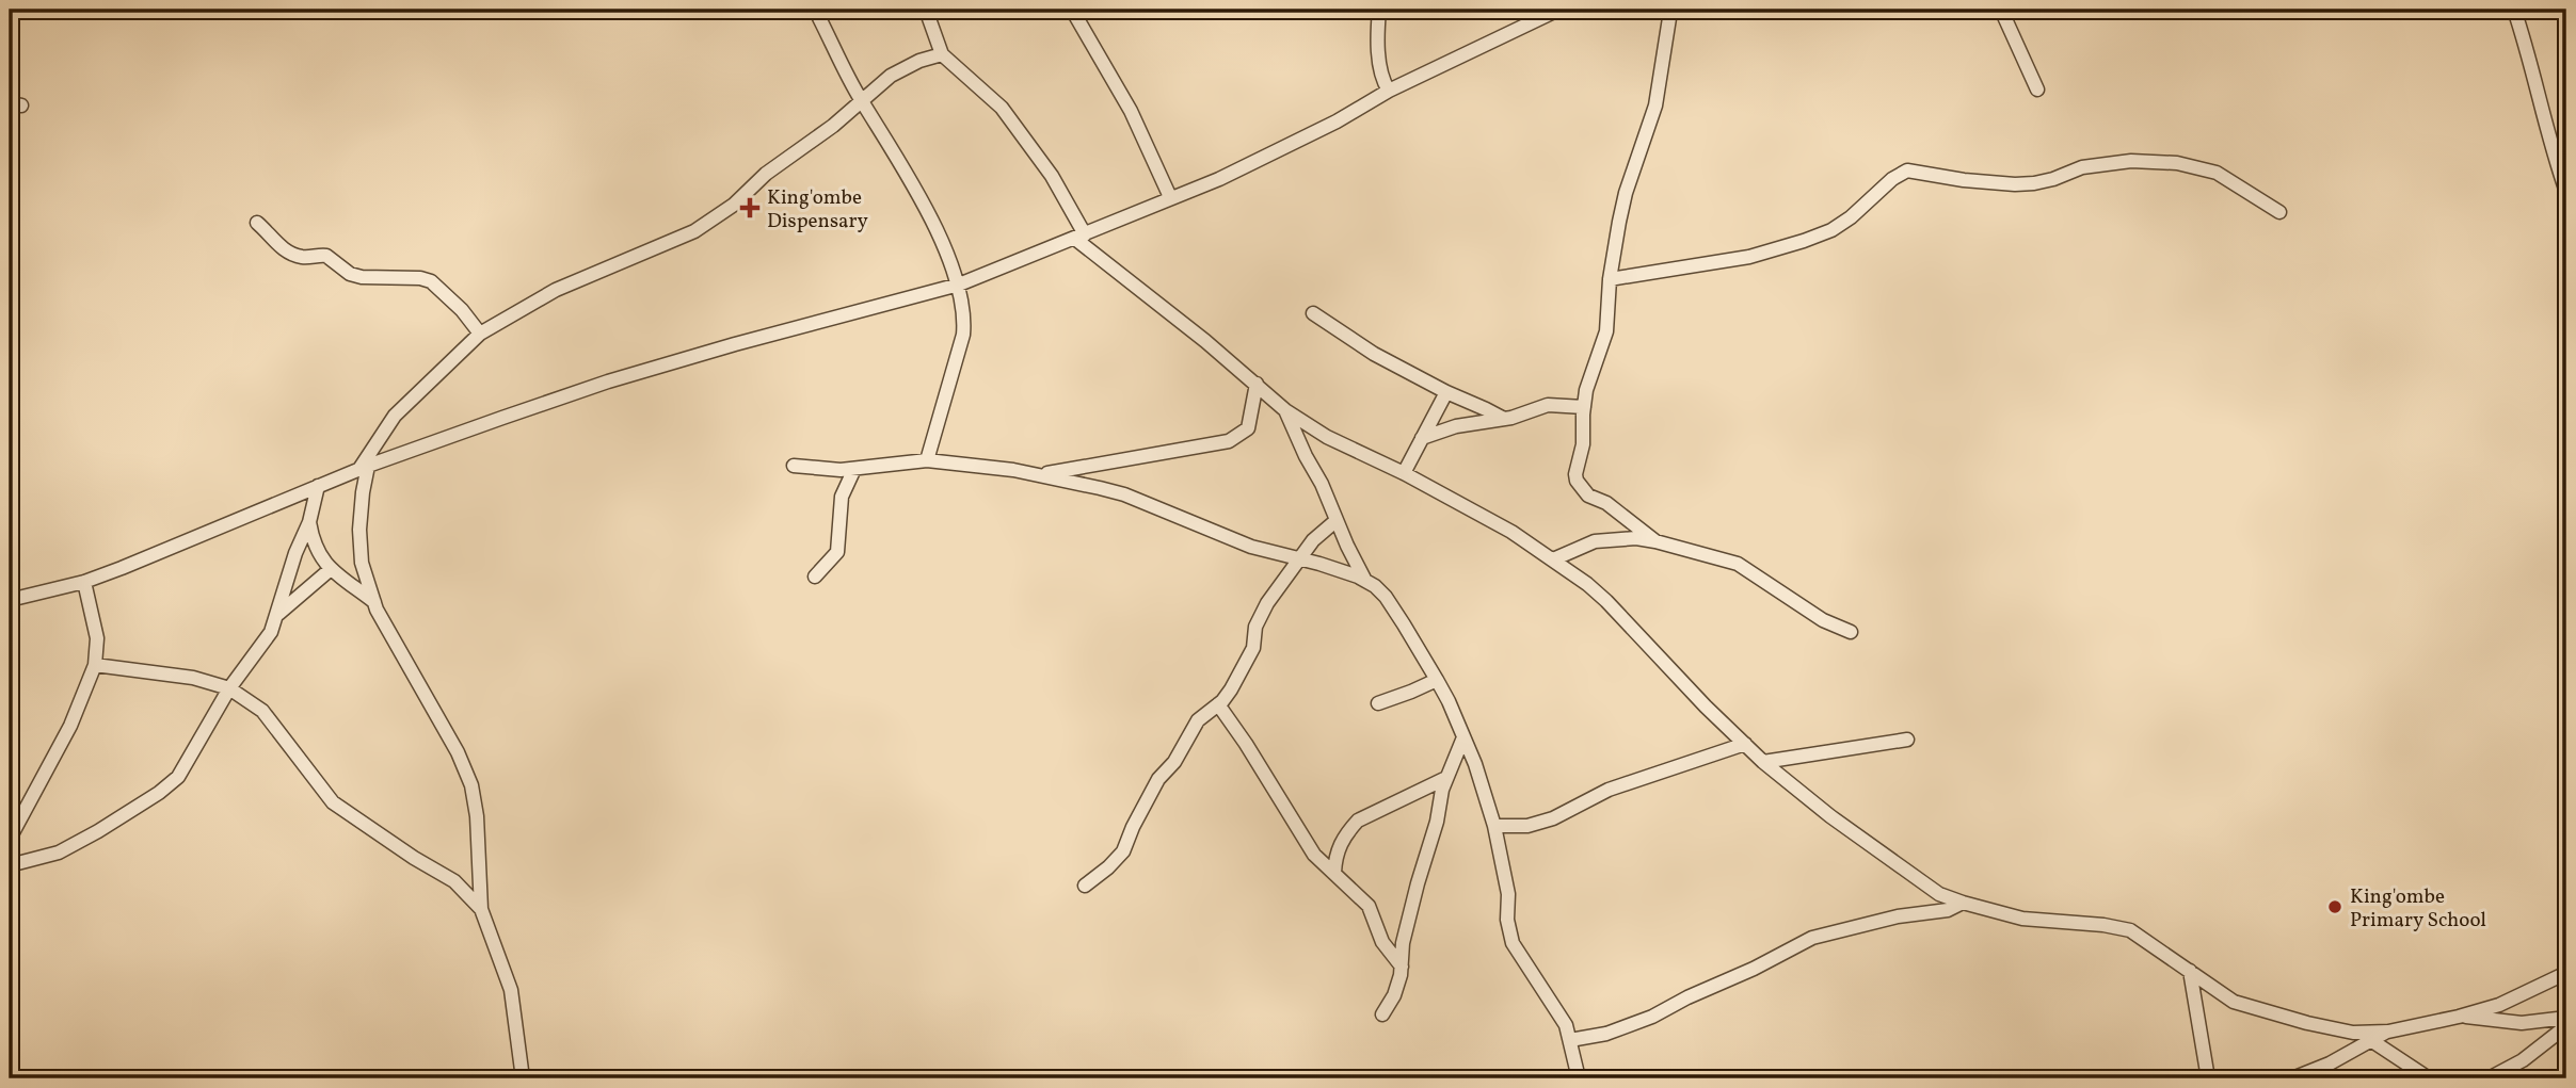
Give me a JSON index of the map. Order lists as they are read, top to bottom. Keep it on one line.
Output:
{"places":{"health":["King'ombe Dispensary"],"other":["King'ombe Primary School"]}}
